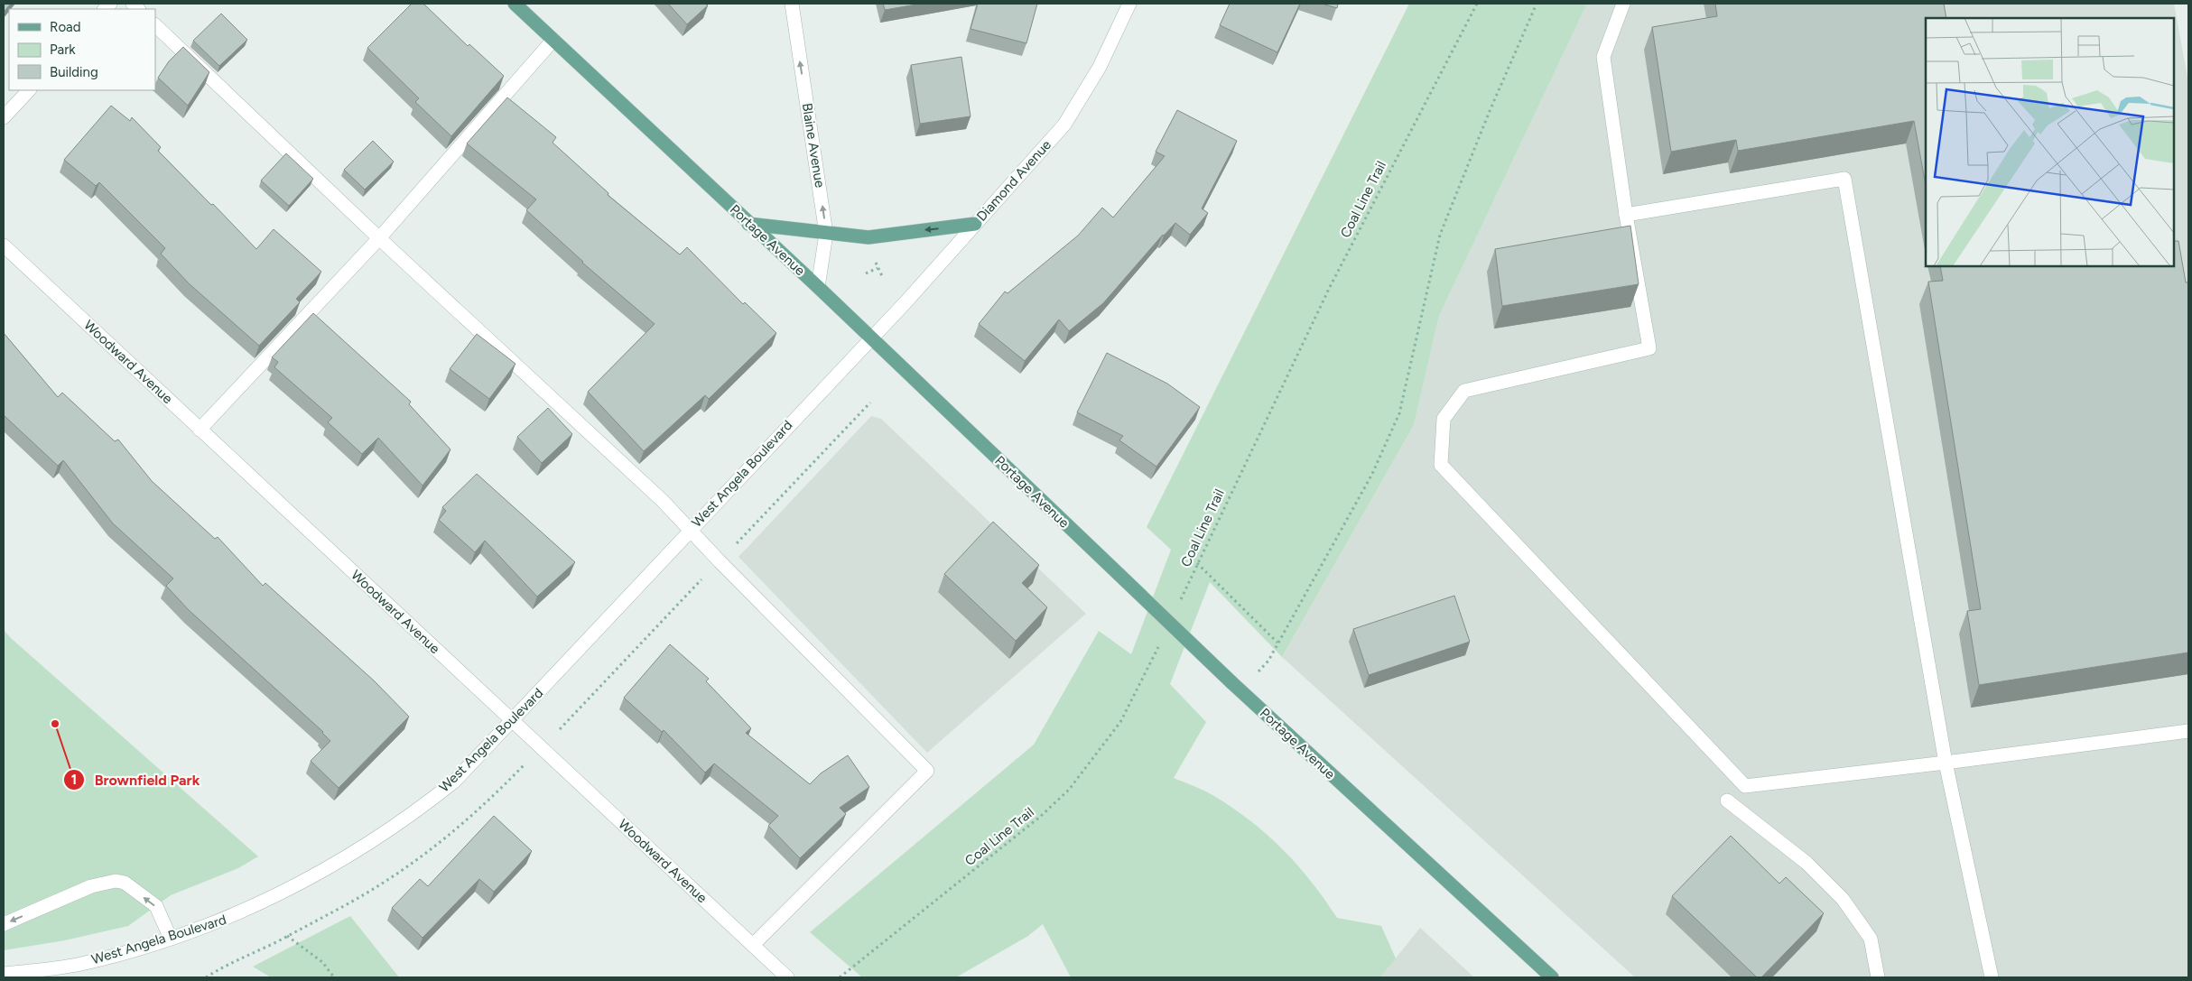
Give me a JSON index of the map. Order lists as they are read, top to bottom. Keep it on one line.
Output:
{"streets":{"main road":["Portage Avenue"],"street":["Blaine Avenue","Diamond Avenue","Woodward Avenue","West Angela Boulevard"],"path":["Coal Line Trail"]},"crossings":[["Blaine Avenue","Portage Avenue"],["Diamond Avenue","Portage Avenue"],["Diamond Avenue","West Angela Boulevard"],["Portage Avenue","West Angela Boulevard"],["Woodward Avenue","West Angela Boulevard"]],"one_way":["Blaine Avenue"],"places":["Brownfield Park"],"legend":["Road","Park","Building"]}
